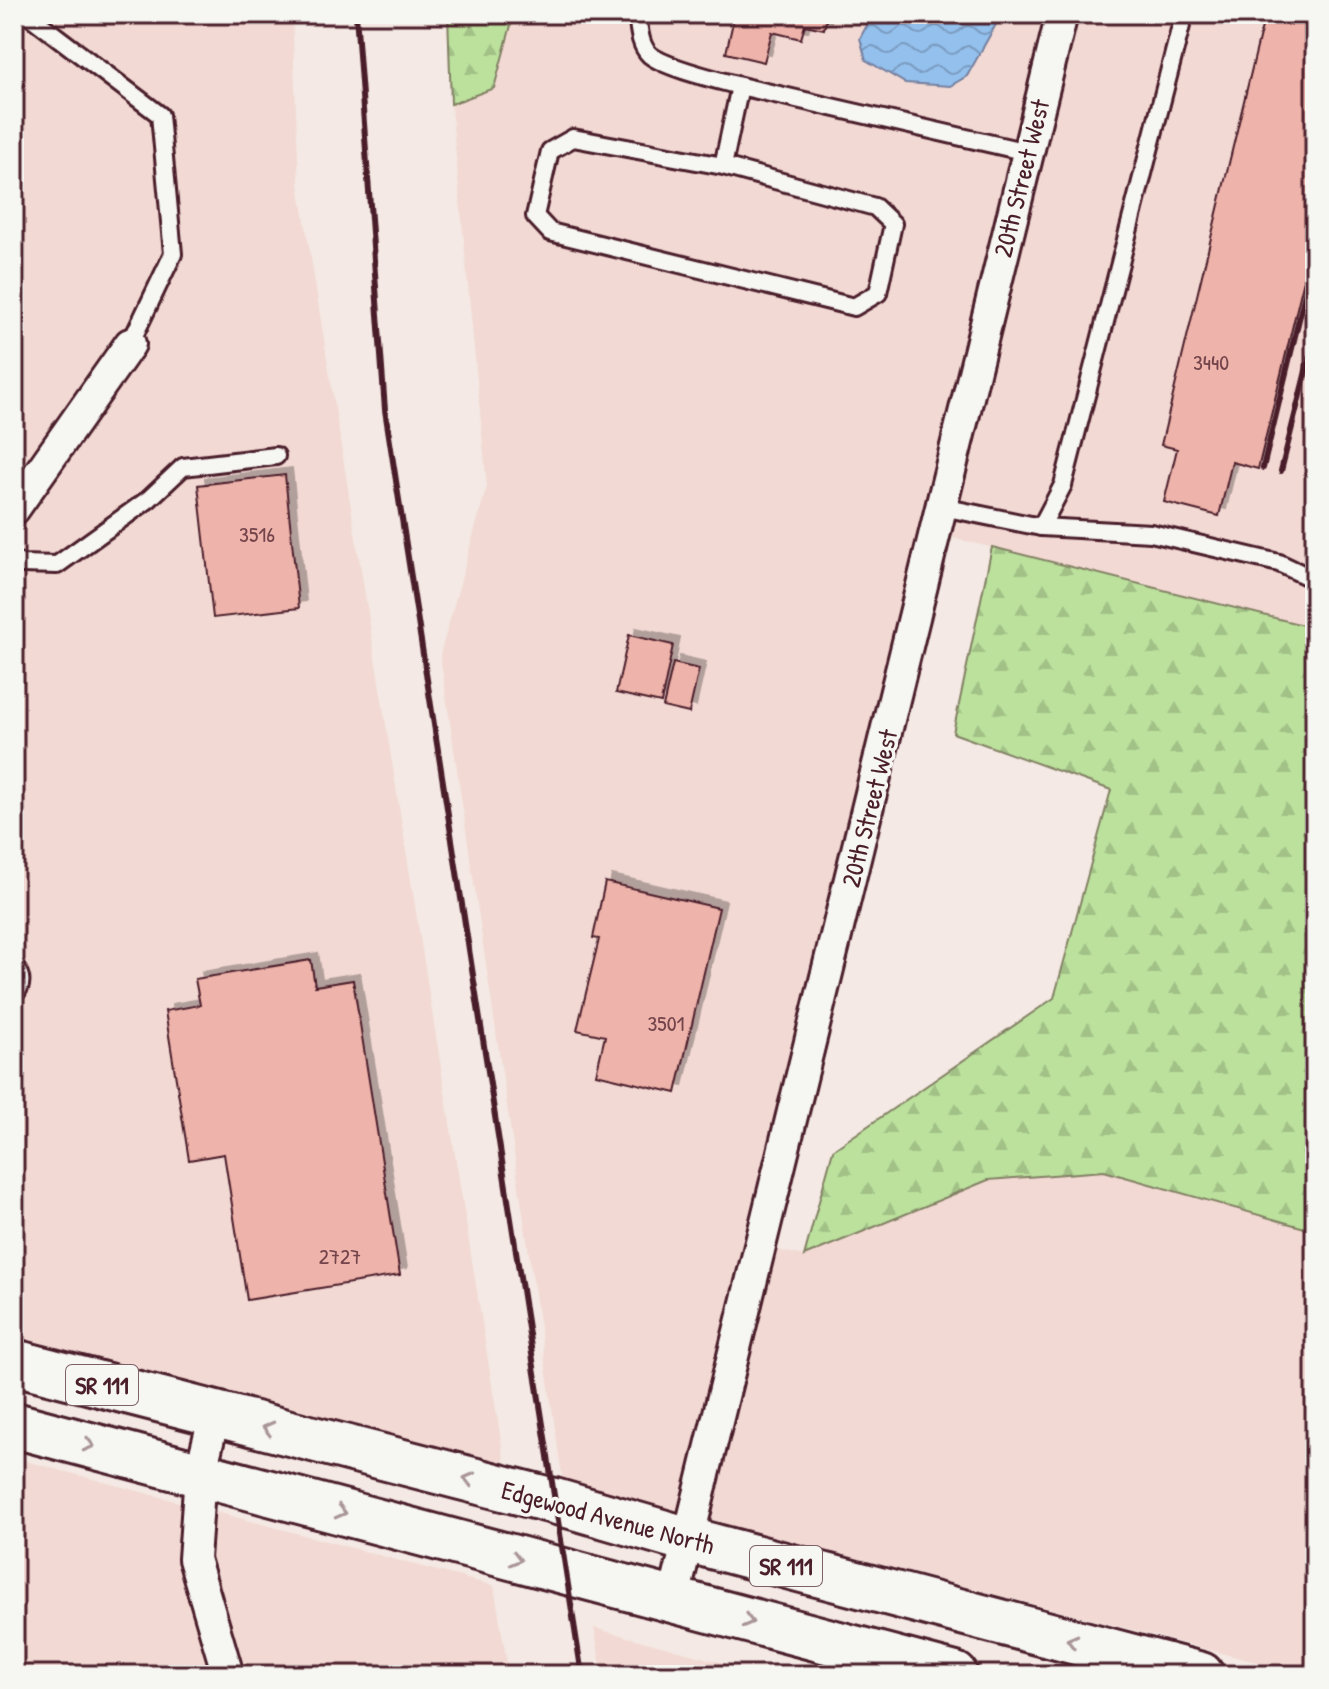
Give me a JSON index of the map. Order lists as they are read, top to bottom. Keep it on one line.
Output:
{"streets":{"main road":["SR 111","Edgewood Avenue North"],"street":["20th Street West"]},"crossings":[["20th Street West","SR 111"],["20th Street West","Edgewood Avenue North"]],"house_numbers":["3440","3516","3501","2727"]}
